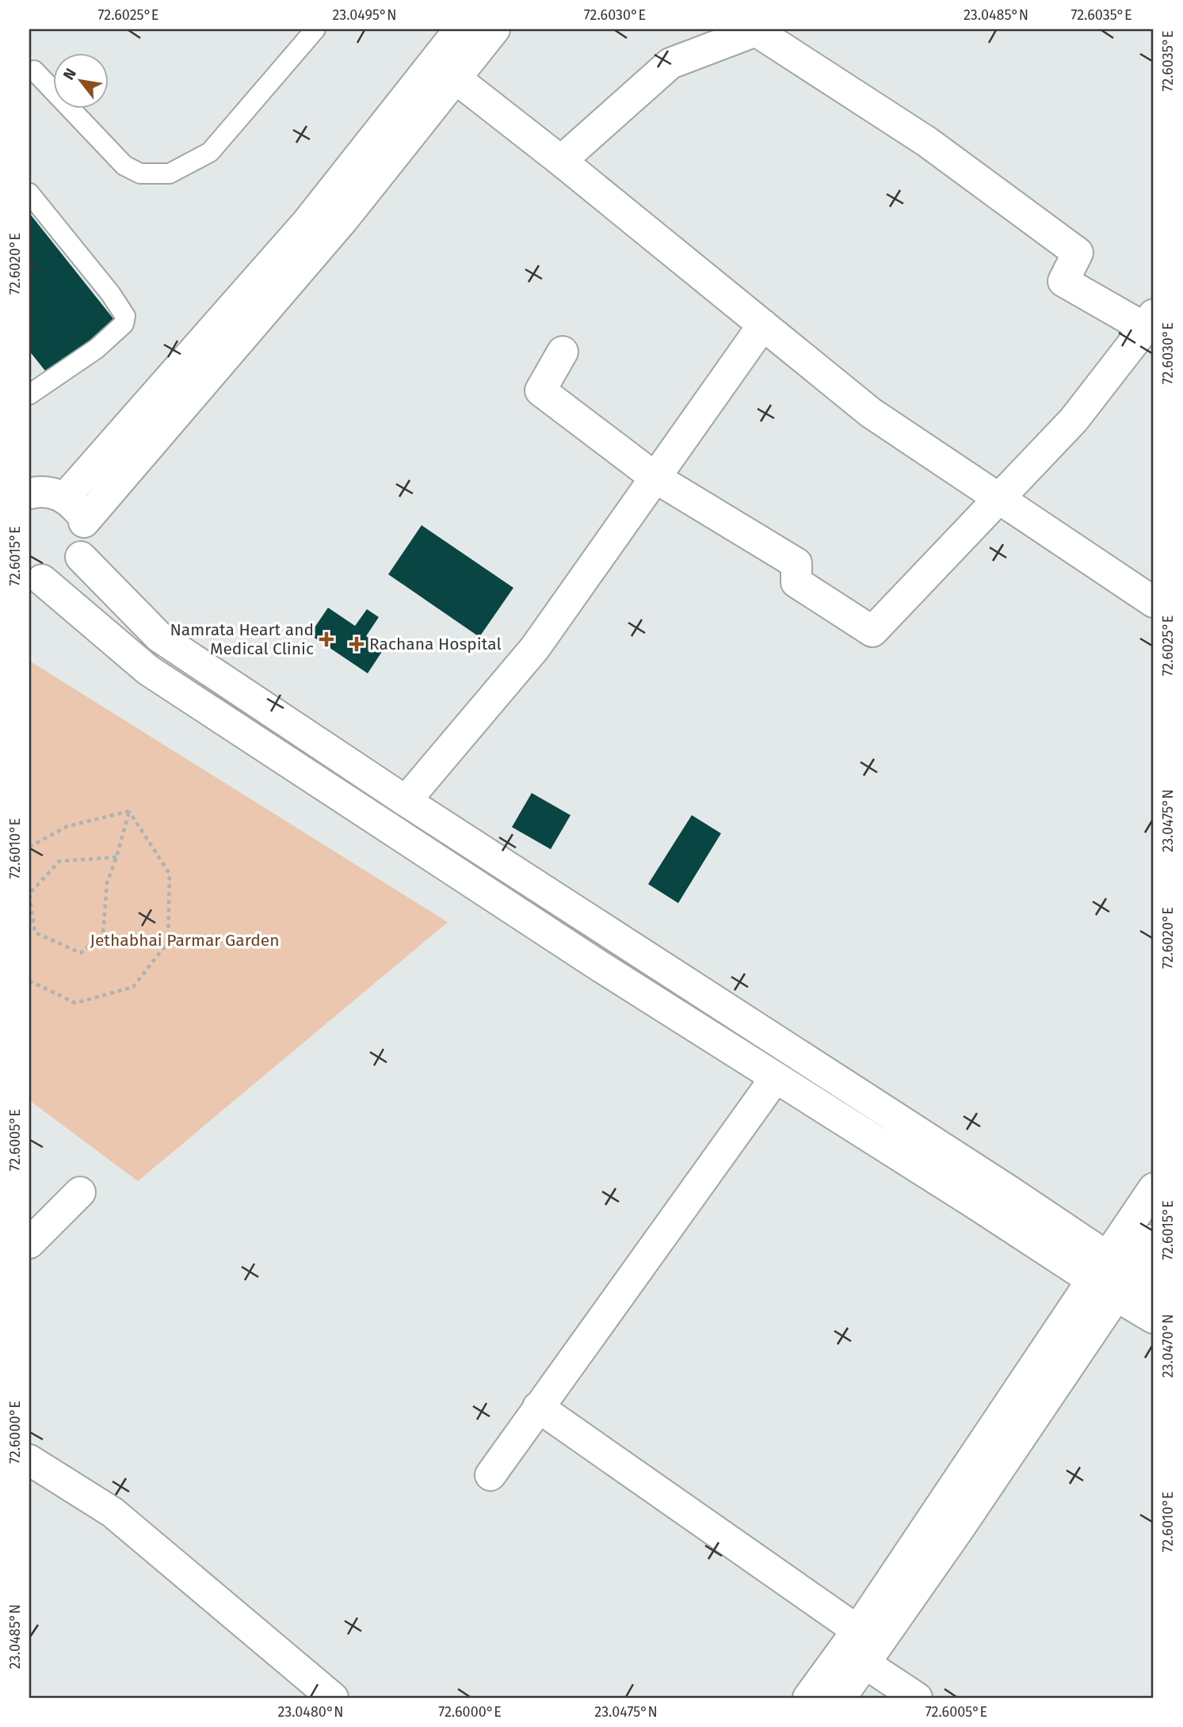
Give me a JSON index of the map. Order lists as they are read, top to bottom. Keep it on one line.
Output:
{"parks":["Jethabhai Parmar Garden"],"places":{"health":["Namrata Heart and Medical Clinic","Rachana Hospital"]},"north":"top left","coordinates":["72.6025°E","23.0495°N","72.6030°E","23.0485°N","72.6035°E","72.6020°E","72.6015°E","23.0475°N","72.6010°E","72.6005°E","23.0470°N","72.6000°E","23.0480°N"]}
